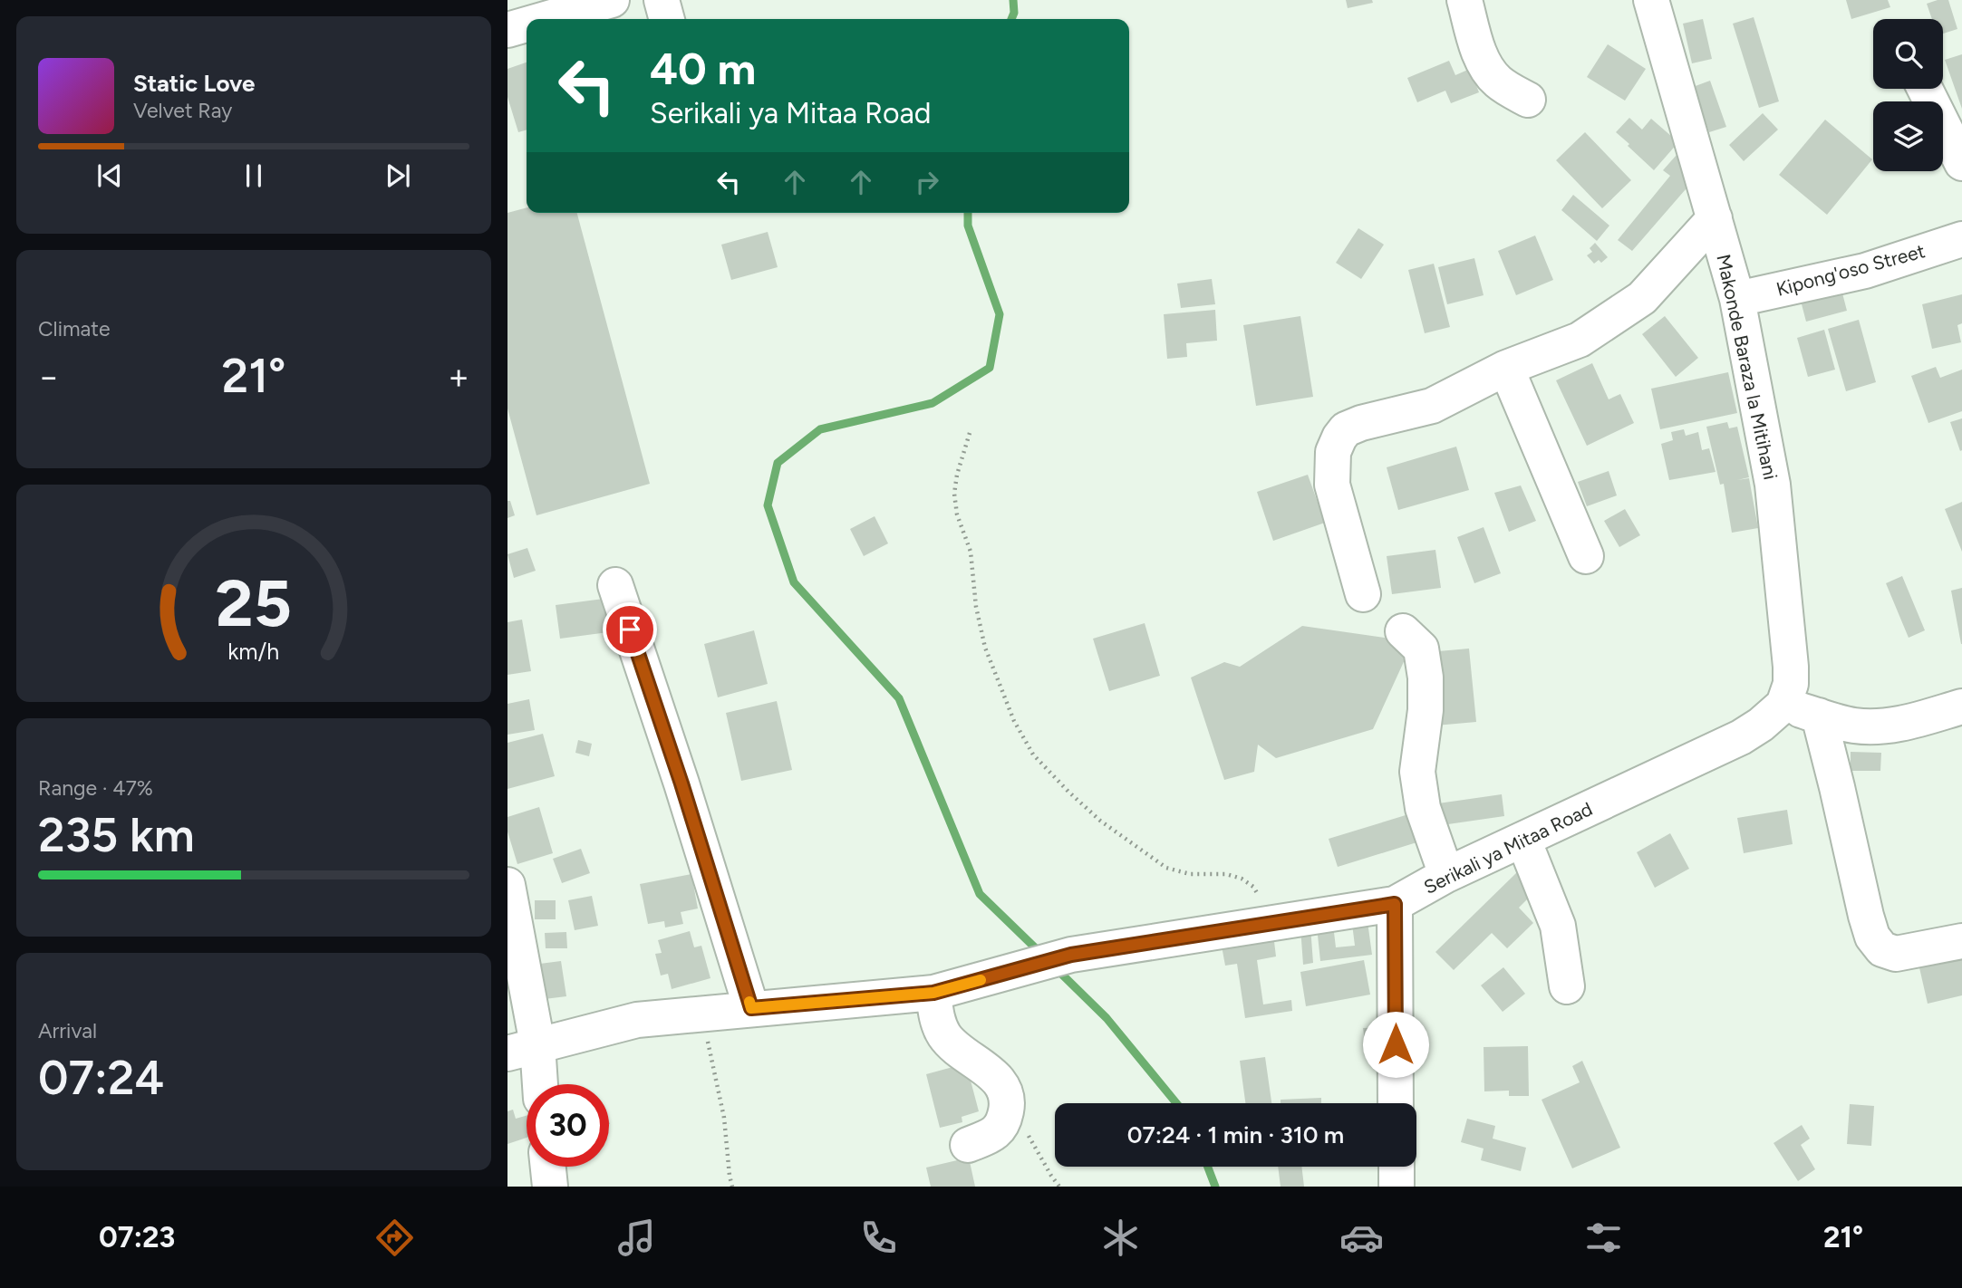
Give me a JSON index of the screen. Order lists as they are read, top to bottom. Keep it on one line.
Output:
{"streets":{"street":["Kipong'oso Street","Makonde Baraza la Mitihani","Serikali ya Mitaa Road"]},"crossings":[["Kipong'oso Street","Makonde Baraza la Mitihani"],["Makonde Baraza la Mitihani","Serikali ya Mitaa Road"]],"page":{"turn":["40 m","Serikali ya Mitaa Road"],"song":["Static Love","Velvet Ray"],"tile":["Climate",["Range · 47%","235 km"],["Arrival","07:24"]],"heat":["−","21°","+"],"limit":"30","trip":"07:24 · 1 min · 310 m","tabs":["07:23","21°"],"gauge":["25","km/h"]}}
